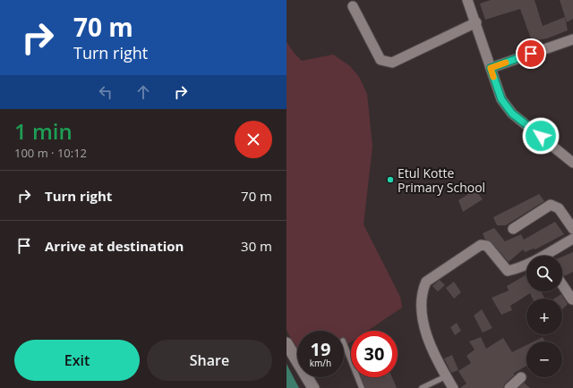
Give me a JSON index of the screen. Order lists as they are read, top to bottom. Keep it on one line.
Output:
{"places":["Etul Kotte Primary School"],"page":{"turn":["70 m","Turn right"],"heading":["1 min","100 m · 10:12"],"list":[{"name":"Turn right","value":"70 m"},{"name":"Arrive at destination","value":"30 m"}],"map_buttons":["+","−"],"speed":"19 km/h","limit":"30","buttons":["Exit","Share"]}}
